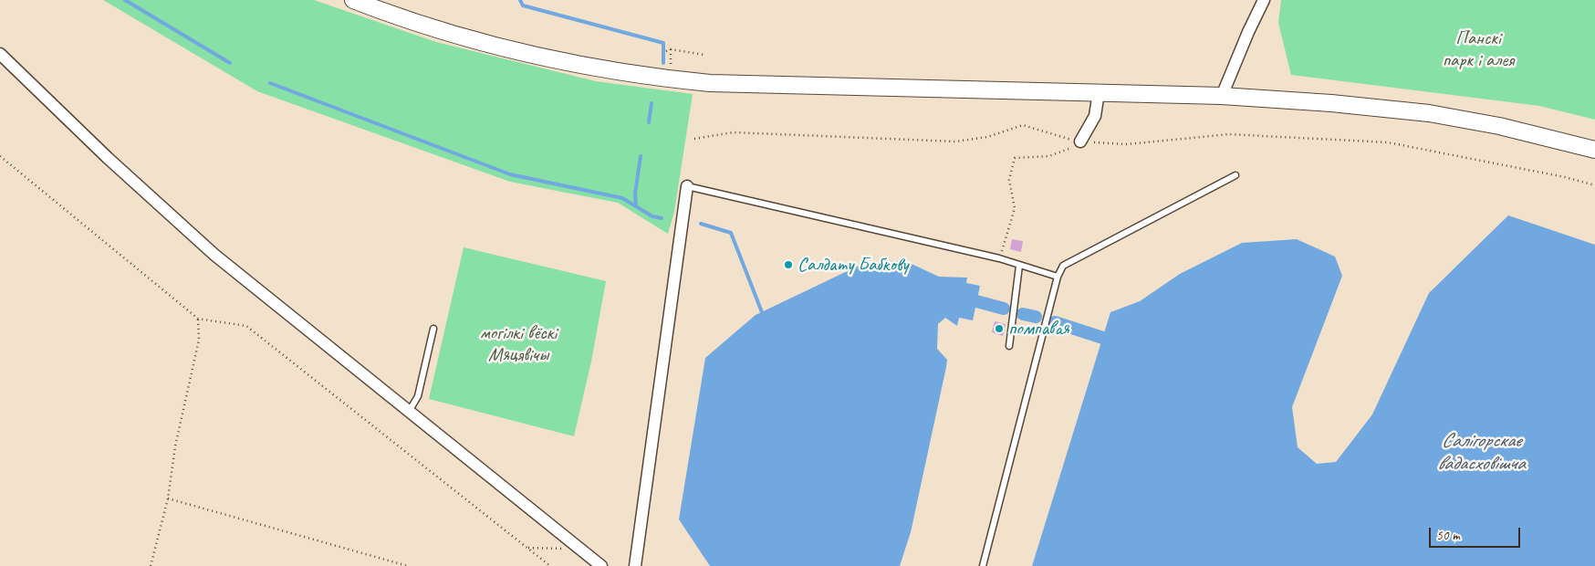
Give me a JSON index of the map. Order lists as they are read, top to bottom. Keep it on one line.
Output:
{"water":["Салігорскае вадасховішча"],"parks":["Панскі парк і алея","могілкі вёскі Мяцявічы"],"places":["Салдату Бабкову","помпавая"],"scale_bar":"50 m"}
